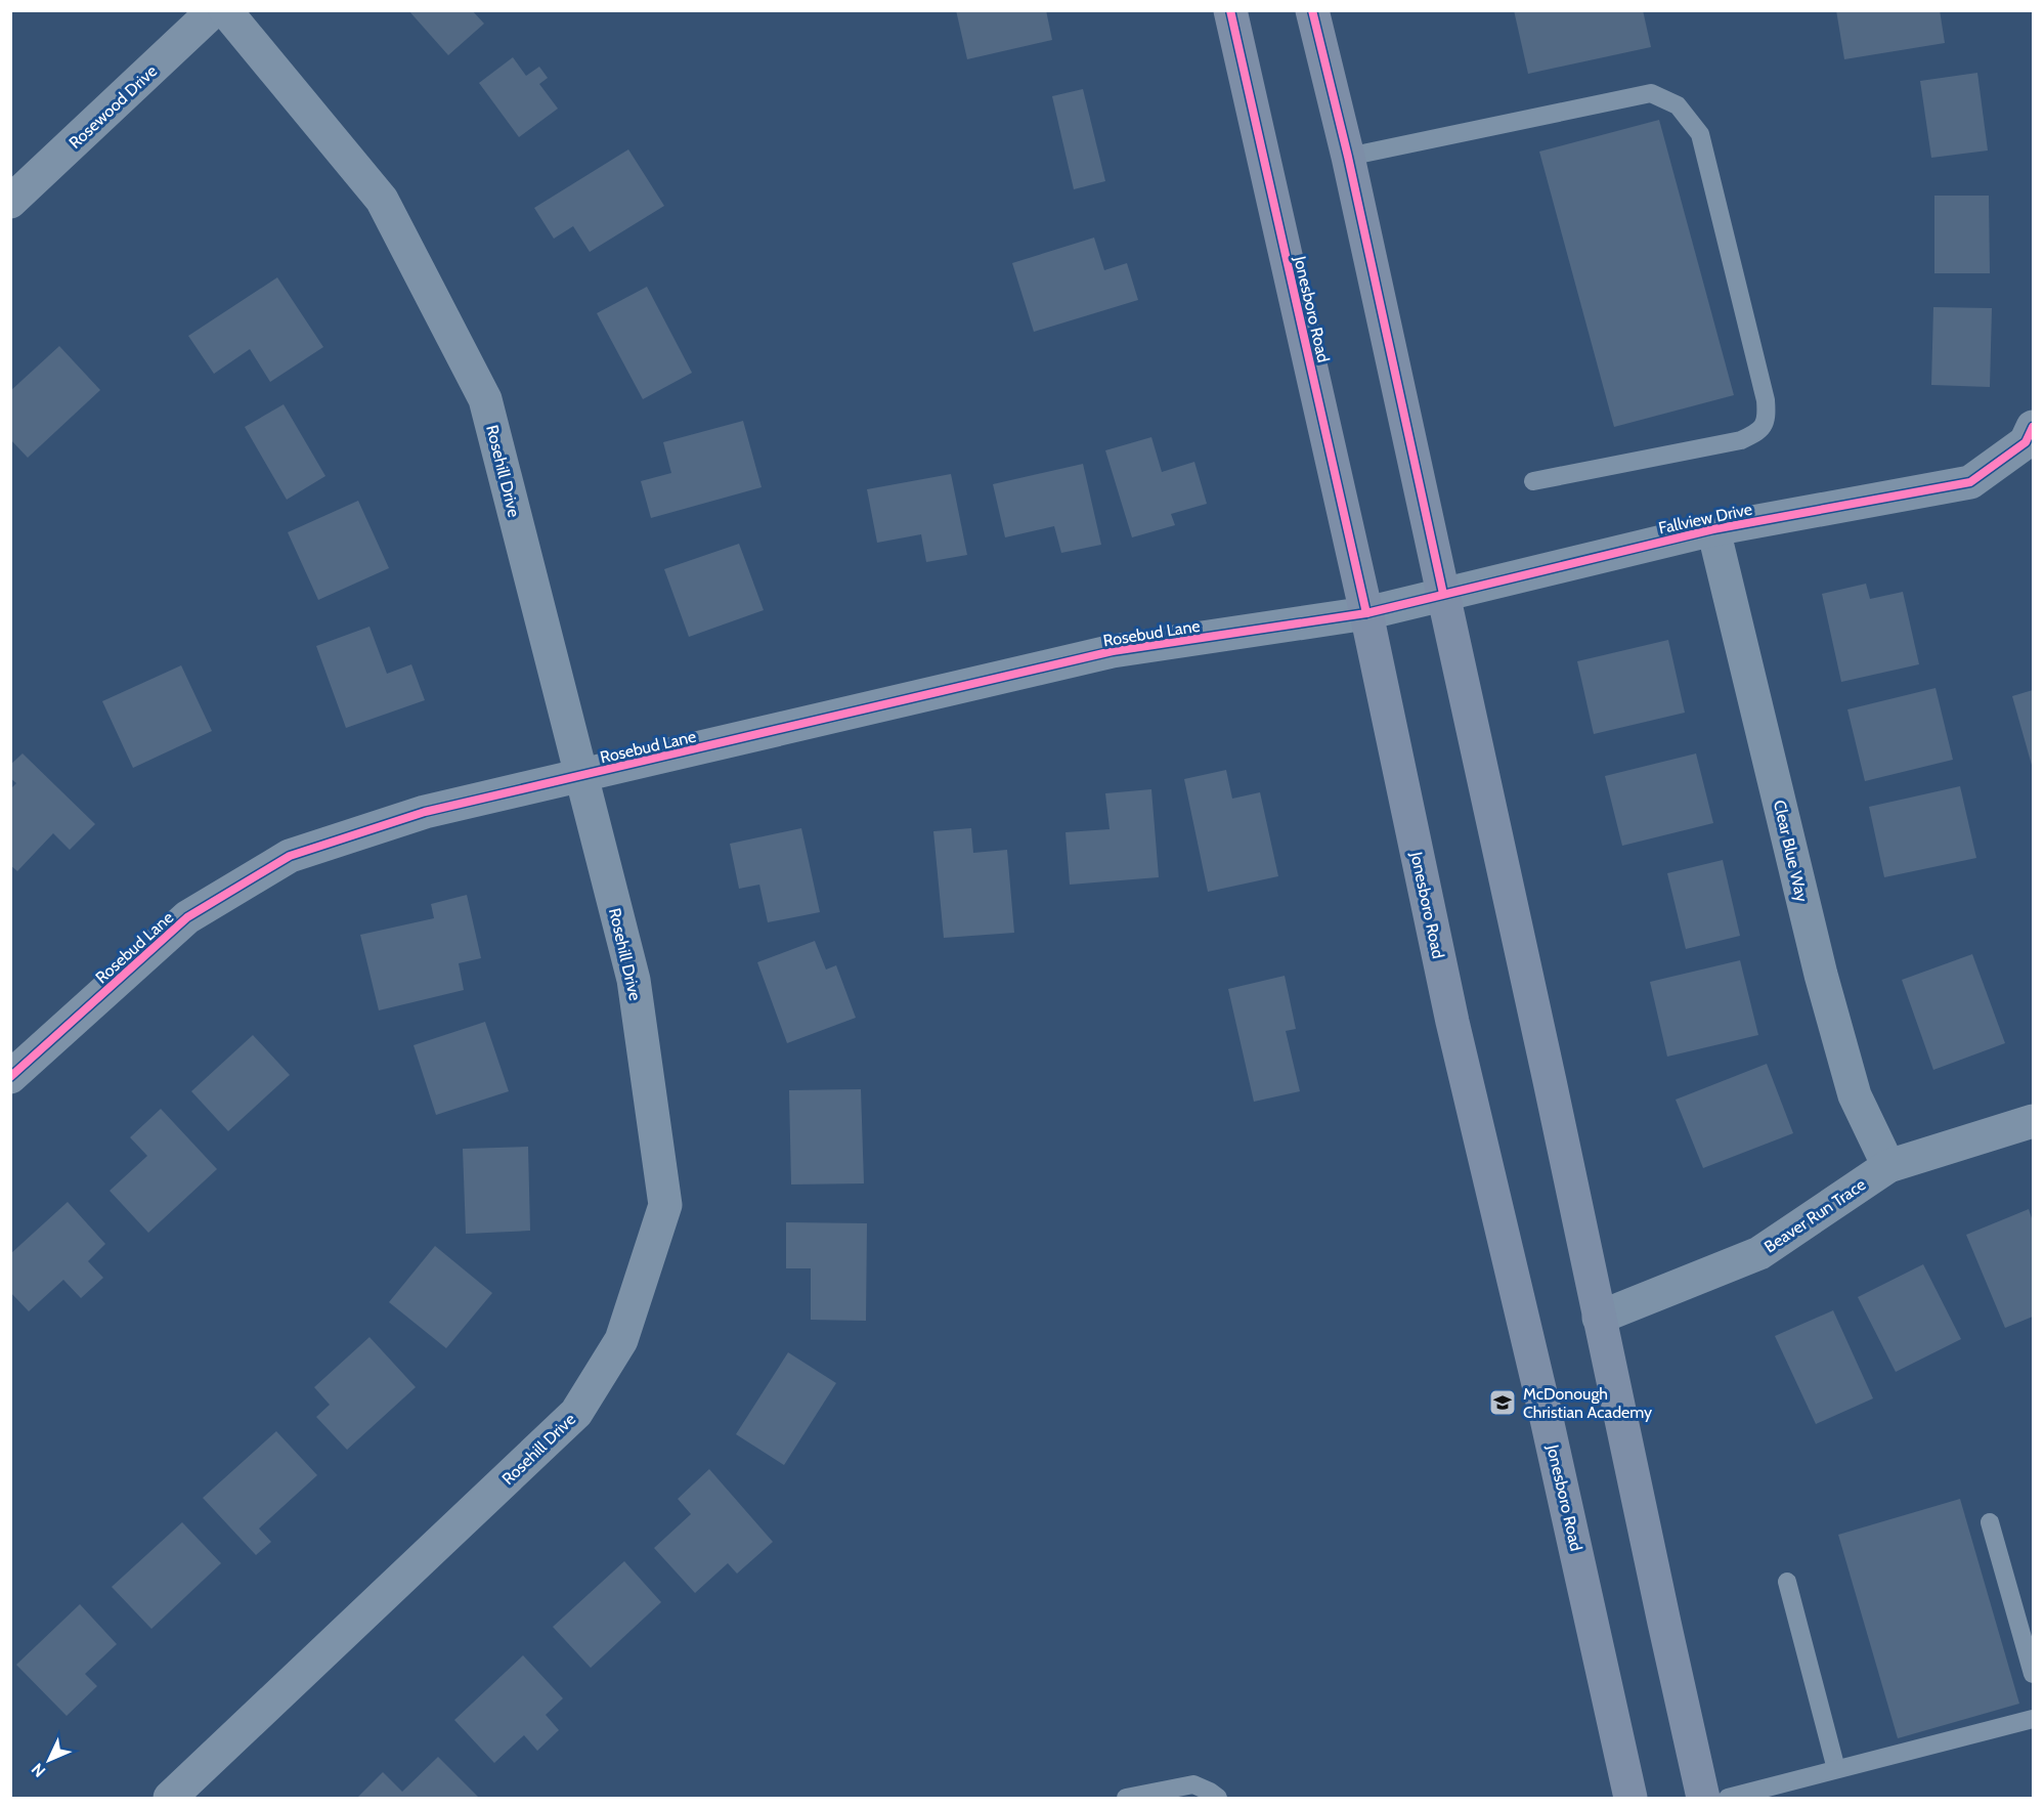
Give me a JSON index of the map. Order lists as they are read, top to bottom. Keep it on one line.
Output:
{"streets":{"main road":["Jonesboro Road"],"street":["Rosewood Drive","Rosehill Drive","Fallview Drive","Rosebud Lane","Clear Blue Way","Beaver Run Trace"]},"crossings":[["Jonesboro Road","Fallview Drive"],["Jonesboro Road","Rosebud Lane"],["Rosehill Drive","Rosebud Lane"],["Fallview Drive","Rosebud Lane"],["Fallview Drive","Clear Blue Way"],["Clear Blue Way","Beaver Run Trace"]],"places":{"school or university":["McDonough Christian Academy"]},"north":"bottom left"}
